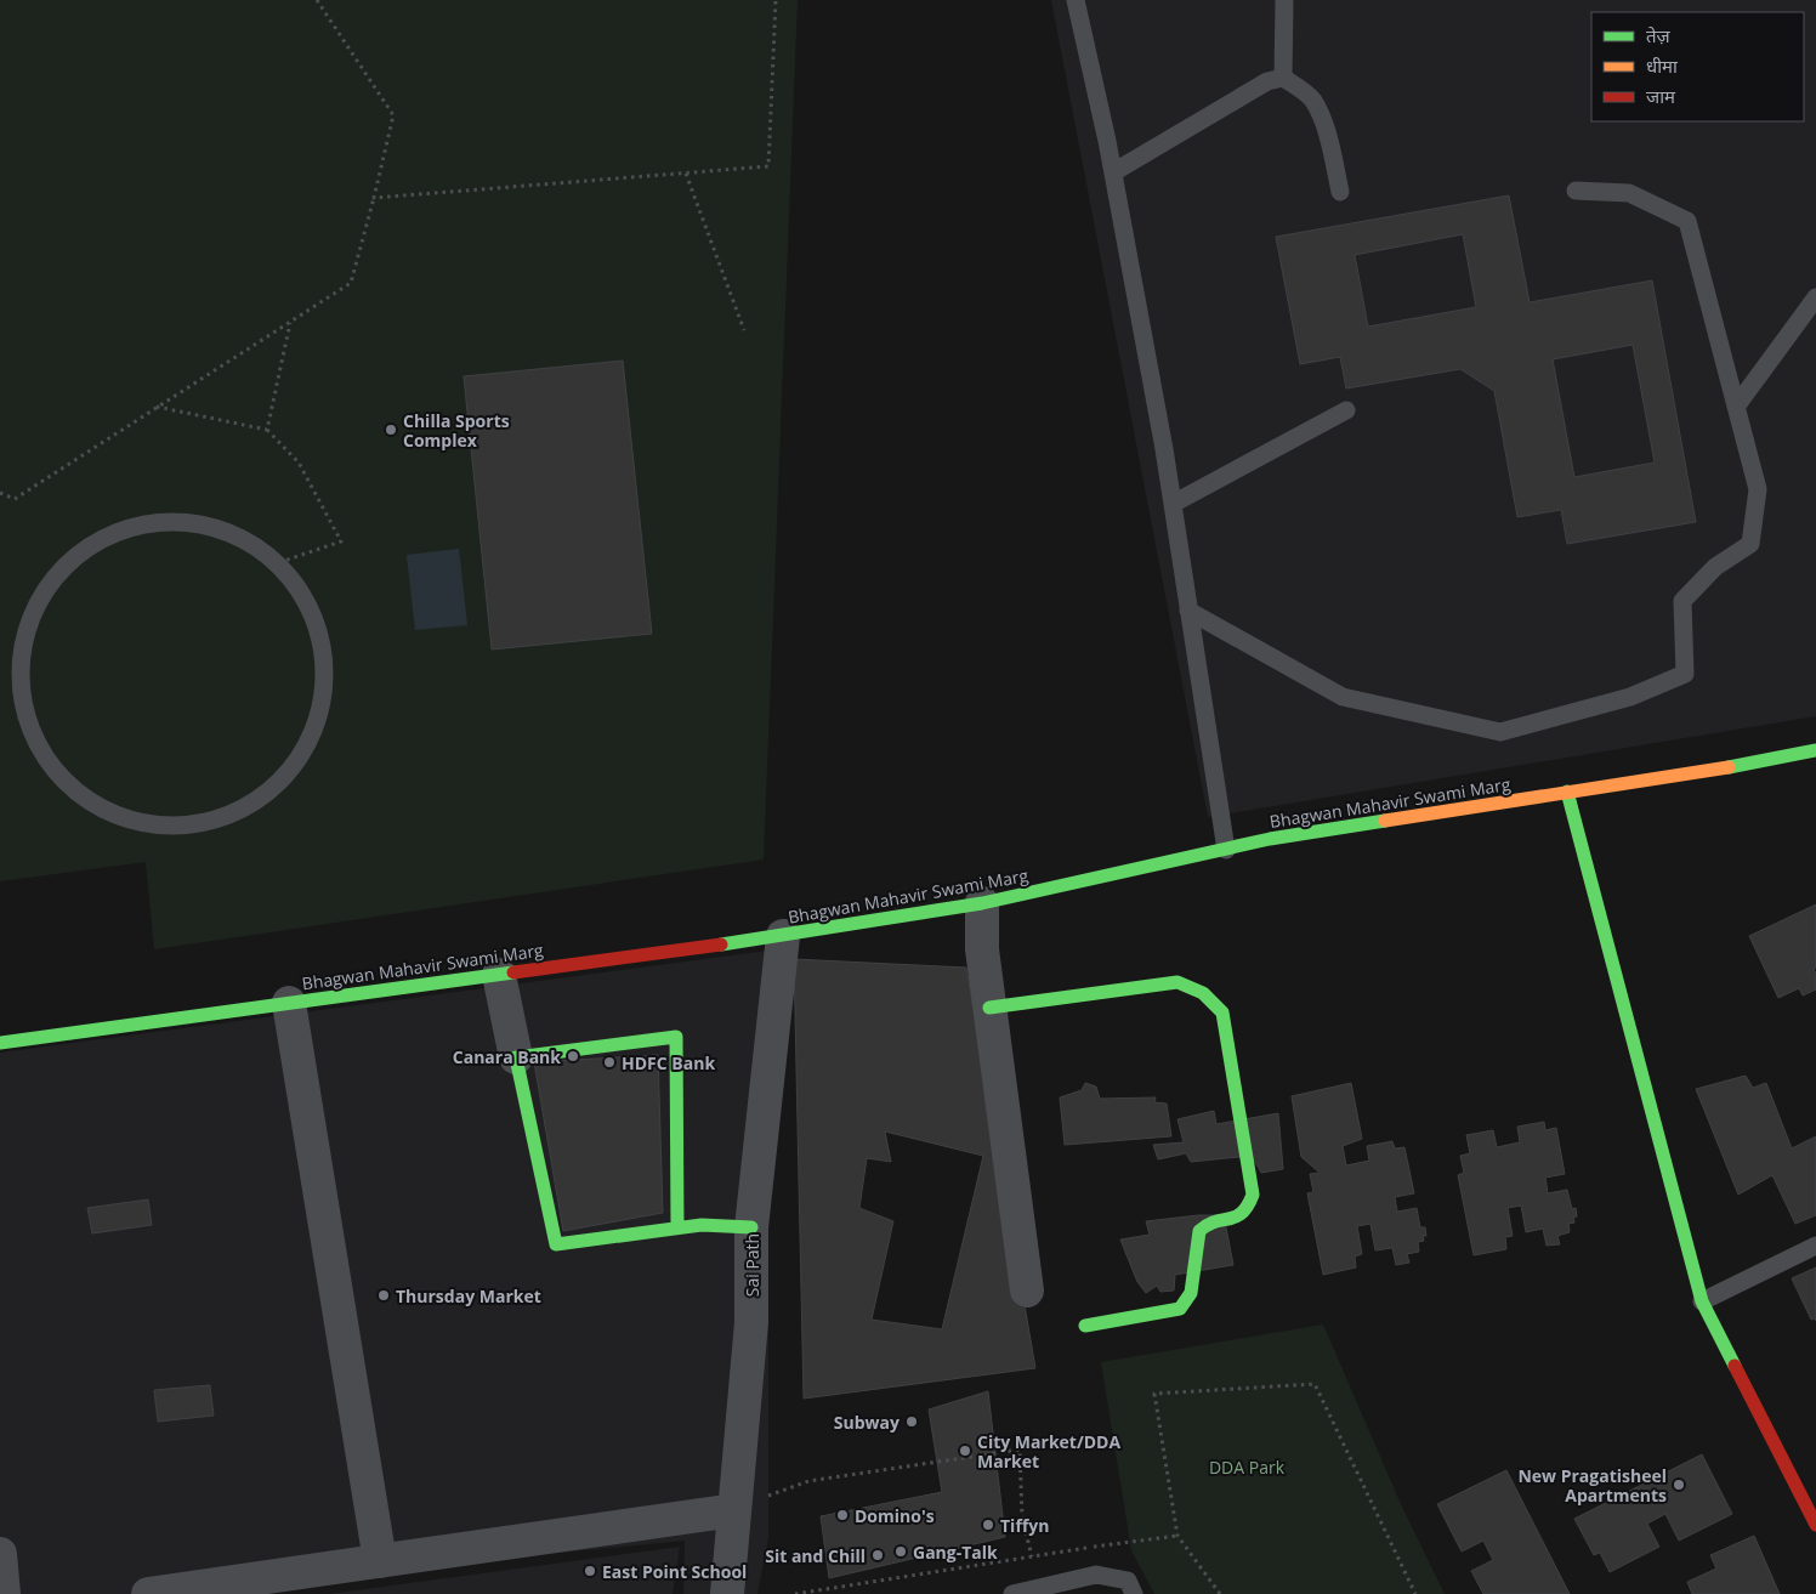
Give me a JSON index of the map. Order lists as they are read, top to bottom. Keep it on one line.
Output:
{"streets":{"street":["Bhagwan Mahavir Swami Marg","Sai Path"]},"crossings":[["Bhagwan Mahavir Swami Marg","Sai Path"]],"parks":["DDA Park"],"places":["Chilla Sports Complex","Canara Bank","HDFC Bank","Thursday Market","Subway","City Market/DDA Market","New Pragatisheel Apartments","Domino's","Tiffyn","Gang-Talk","Sit and Chill","East Point School"],"legend":["तेज़","धीमा","जाम"]}
